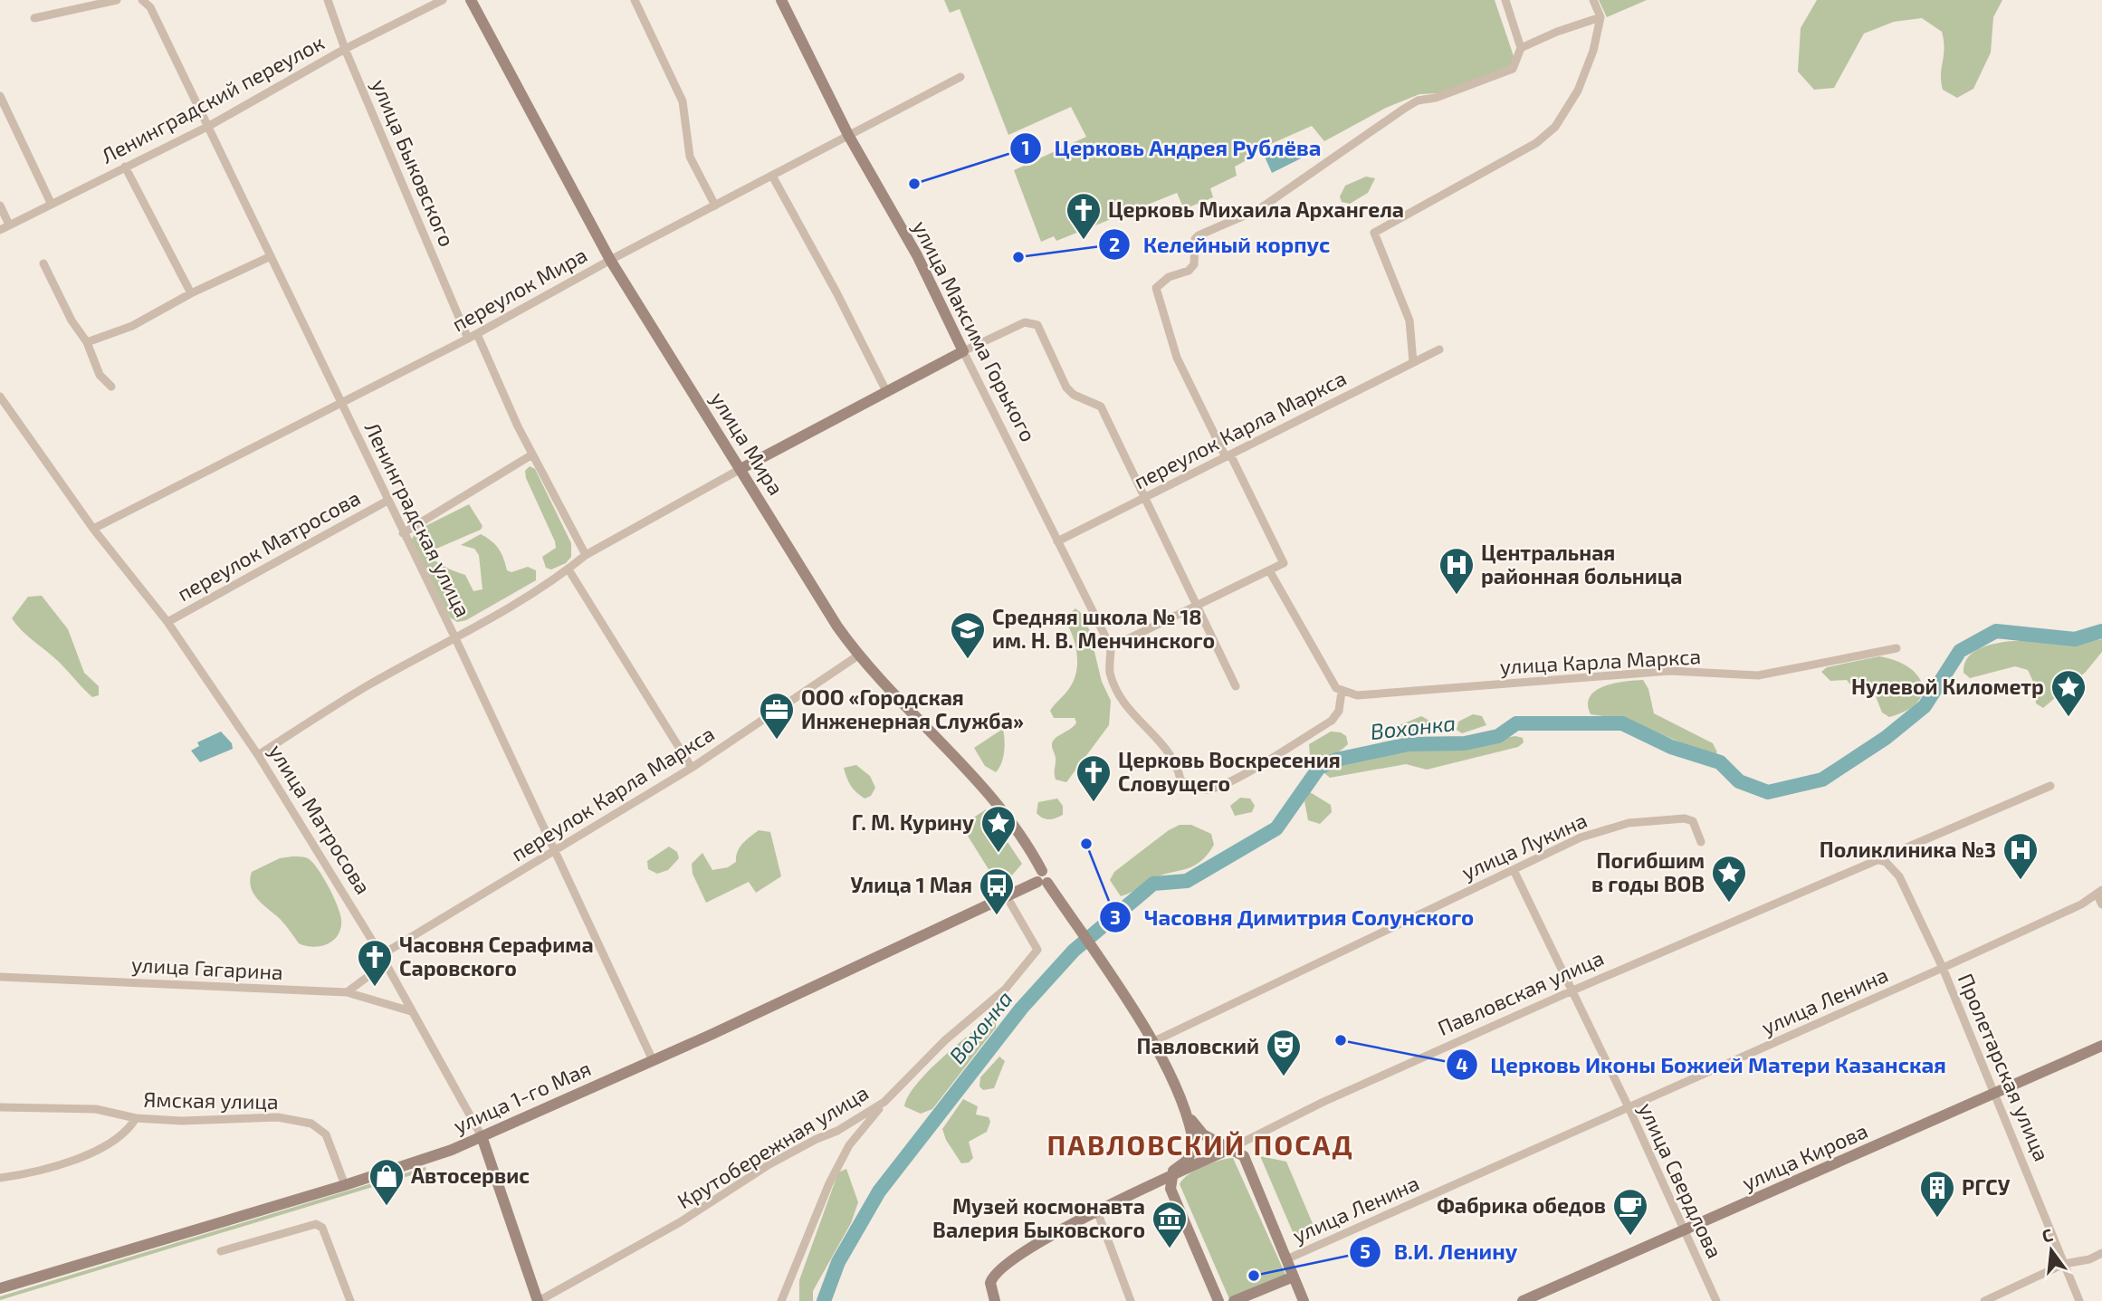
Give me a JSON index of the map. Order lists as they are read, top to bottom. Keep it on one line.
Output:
{"streets":{"street":["Ленинградский переулок","улица Быковского","переулок Мира","улица Максима Горького","переулок Карла Маркса","улица Мира","Ленинградская улица","переулок Матросова","улица Карла Маркса","улица Матросова","улица Лукина","улица Гагарина","Павловская улица","улица Ленина","Пролетарская улица","улица 1-го Мая","Ямская улица","Крутобережная улица","улица Кирова","улица Свердлова"]},"crossings":[["Ленинградский переулок","улица Быковского"],["Ленинградский переулок","Ленинградская улица"],["улица Быковского","переулок Мира"],["переулок Мира","улица Максима Горького"],["переулок Мира","улица Мира"],["переулок Мира","Ленинградская улица"],["переулок Мира","улица Матросова"],["улица Максима Горького","переулок Карла Маркса"],["переулок Карла Маркса","улица Мира"],["переулок Карла Маркса","Ленинградская улица"],["переулок Карла Маркса","улица Матросова"],["переулок Карла Маркса","улица Гагарина"],["улица Мира","улица Лукина"],["улица Мира","улица 1-го Мая"],["Ленинградская улица","переулок Матросова"],["Ленинградская улица","улица 1-го Мая"],["переулок Матросова","улица Матросова"],["улица Матросова","улица Гагарина"],["улица Матросова","улица 1-го Мая"],["улица Матросова","Крутобережная улица"],["улица Лукина","улица Свердлова"],["Павловская улица","Пролетарская улица"],["Павловская улица","улица Свердлова"],["улица Ленина","Пролетарская улица"],["улица Ленина","улица Свердлова"],["Пролетарская улица","улица Кирова"],["улица 1-го Мая","Ямская улица"],["улица 1-го Мая","Крутобережная улица"],["улица Кирова","улица Свердлова"]],"districts":["ПАВЛОВСКИЙ ПОСАД"],"water":["Вохонка"],"places":{"other":["Церковь Андрея Рублёва","Келейный корпус","Часовня Димитрия Солунского","Церковь Иконы Божией Матери Казанская","В.И. Ленину"],"church":["Церковь Михаила Архангела","Церковь Воскресения Словущего","Часовня Серафима Саровского"],"hospital":["Центральная районная больница","Поликлиника №3"],"school or university":["Средняя школа № 18 им. Н. В. Менчинского"],"place":["Нулевой Километр","Г. М. Курину","Погибшим в годы ВОВ"],"office":["ООО «Городская Инженерная Служба»"],"bus stop":["Улица 1 Мая"],"theatre":["Павловский"],"shop":["Автосервис"],"building":["РГСУ"],"cafe":["Фабрика обедов"],"museum":["Музей космонавта Валерия Быковского"]},"north":"top"}
